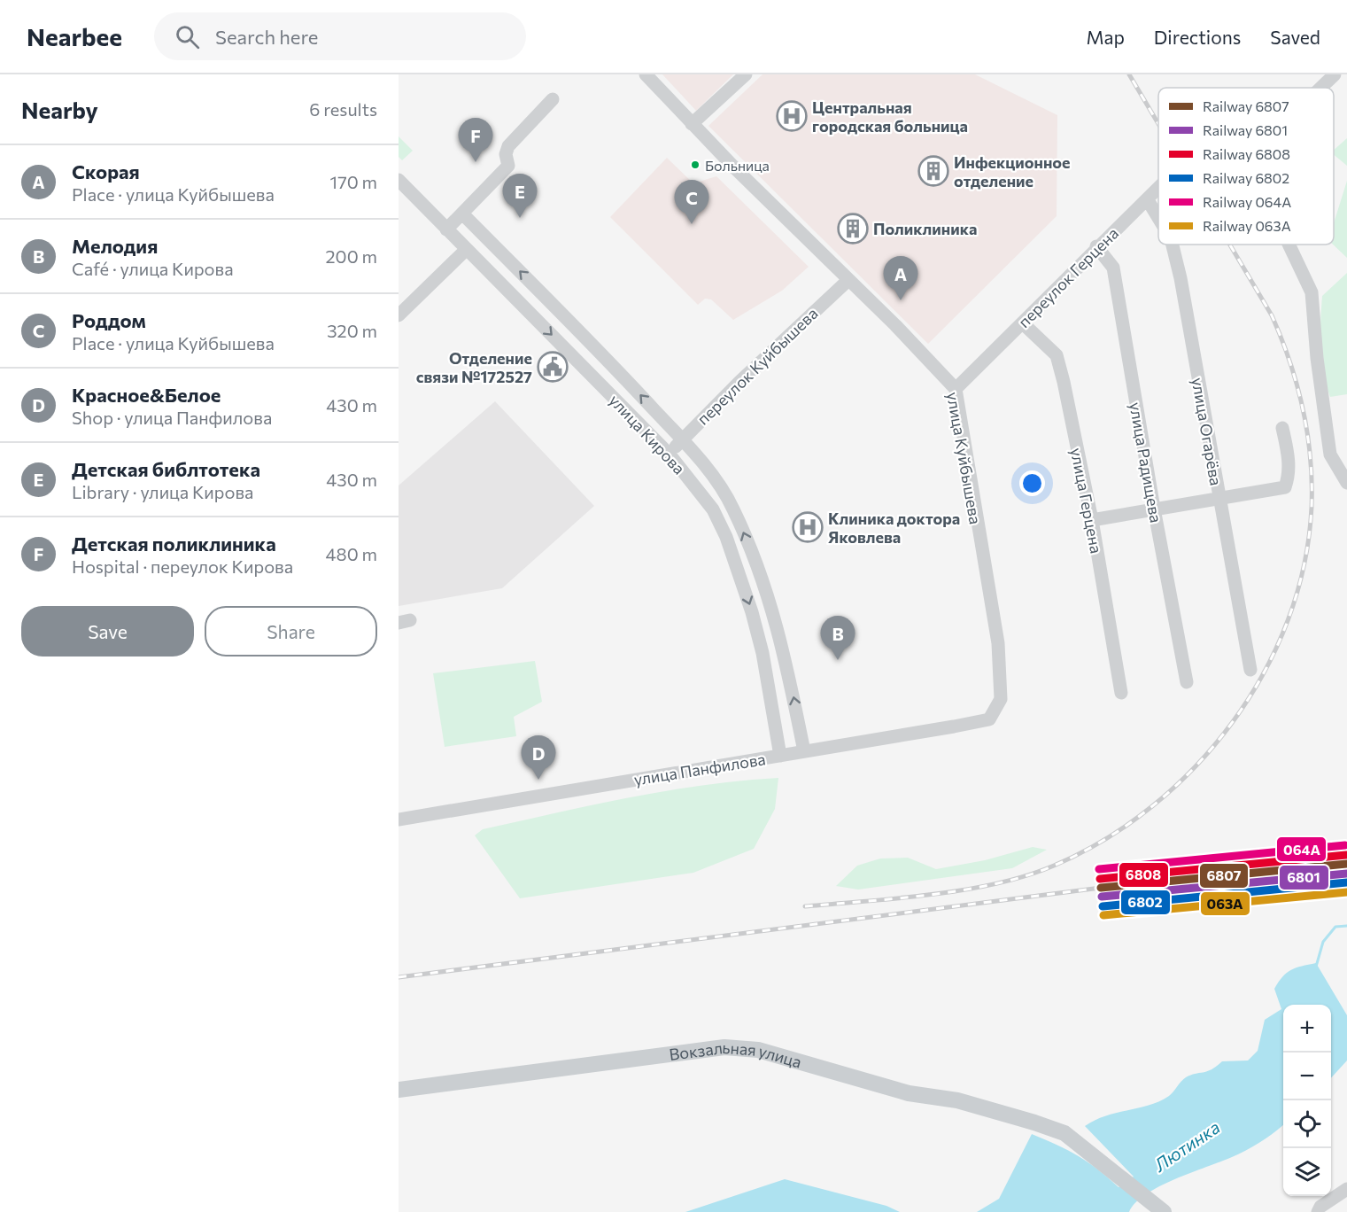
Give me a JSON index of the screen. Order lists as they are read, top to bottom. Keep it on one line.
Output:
{"streets":{"main road":["Вокзальная улица"],"street":["переулок Герцена","переулок Куйбышева","улица Огарёва","улица Кирова","улица Куйбышева","улица Радищева","улица Герцена","улица Панфилова"]},"crossings":[["переулок Герцена","улица Огарёва"],["переулок Герцена","улица Куйбышева"],["переулок Герцена","улица Радищева"],["переулок Герцена","улица Герцена"],["переулок Куйбышева","улица Кирова"],["переулок Куйбышева","улица Куйбышева"],["улица Кирова","улица Панфилова"],["улица Куйбышева","улица Панфилова"]],"water":["Лютинка"],"places":{"hospital":["Центральная городская больница","Клиника доктора Яковлева"],"other":["Больница"],"building":["Инфекционное отделение","Поликлиника"],"public building":["Отделение связи №172527"]},"lines":["rail line 064А","rail line 6808","rail line 6807","rail line 6801","rail line 6802","rail line 063А"],"legend":["Railway 6807","Railway 6801","Railway 6808","Railway 6802","Railway 064А","Railway 063А"],"page":{"header":"Nearbee","search":"Search here","nav":["Map","Directions","Saved"],"heading":["Nearby","6 results"],"pins":["F","E","C","A","B","D"],"list":[{"mark":"A","name":"Скорая","note":"Place · улица Куйбышева","value":"170 m"},{"mark":"B","name":"Мелодия","note":"Café · улица Кирова","value":"200 m"},{"mark":"C","name":"Роддом","note":"Place · улица Куйбышева","value":"320 m"},{"mark":"D","name":"Красное&Белое","note":"Shop · улица Панфилова","value":"430 m"},{"mark":"E","name":"Детская библтотека","note":"Library · улица Кирова","value":"430 m"},{"mark":"F","name":"Детская поликлиника","note":"Hospital · переулок Кирова","value":"480 m"}],"buttons":["Save","Share"],"map_buttons":["+","−"]}}
